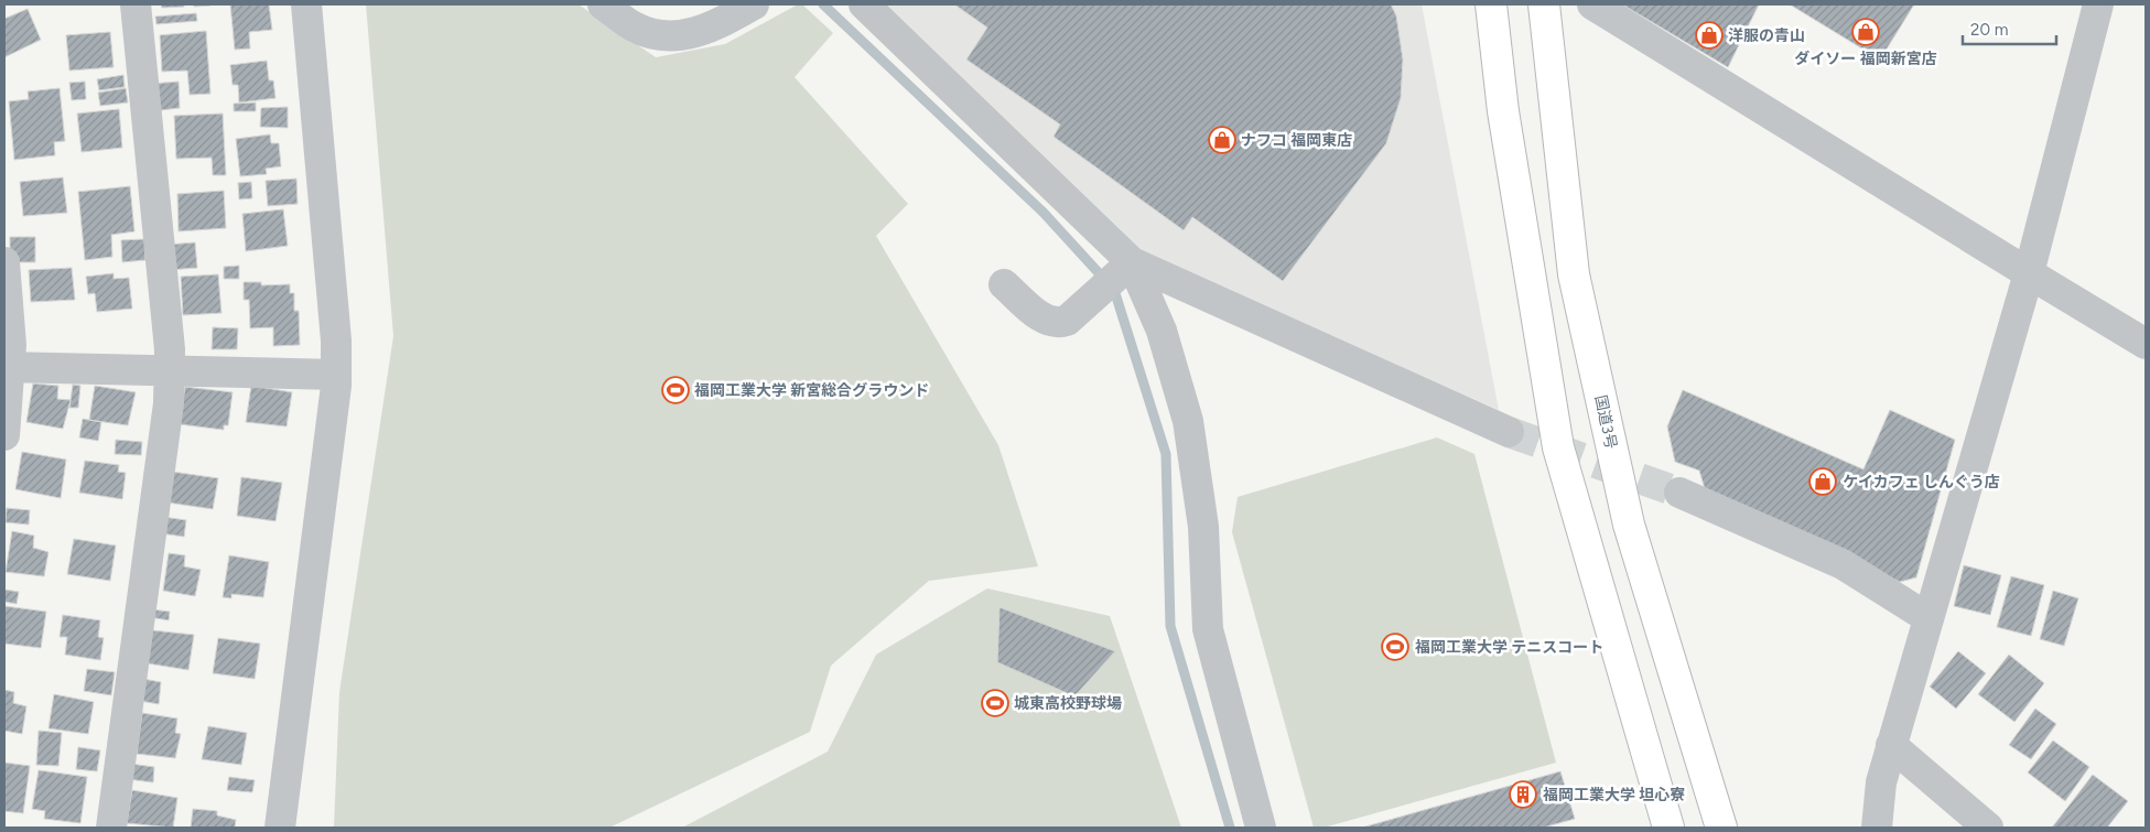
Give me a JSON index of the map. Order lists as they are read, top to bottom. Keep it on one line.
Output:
{"streets":{"highway":["国道3号"]},"places":{"shop":["ダイソー 福岡新宮店","洋服の青山","ナフコ 福岡東店","ケイカフェ しんぐう店"],"sports":["福岡工業大学 新宮総合グラウンド","福岡工業大学 テニスコート","城東高校野球場"],"building":["福岡工業大学 坦心寮"]},"scale_bar":"20 m"}
